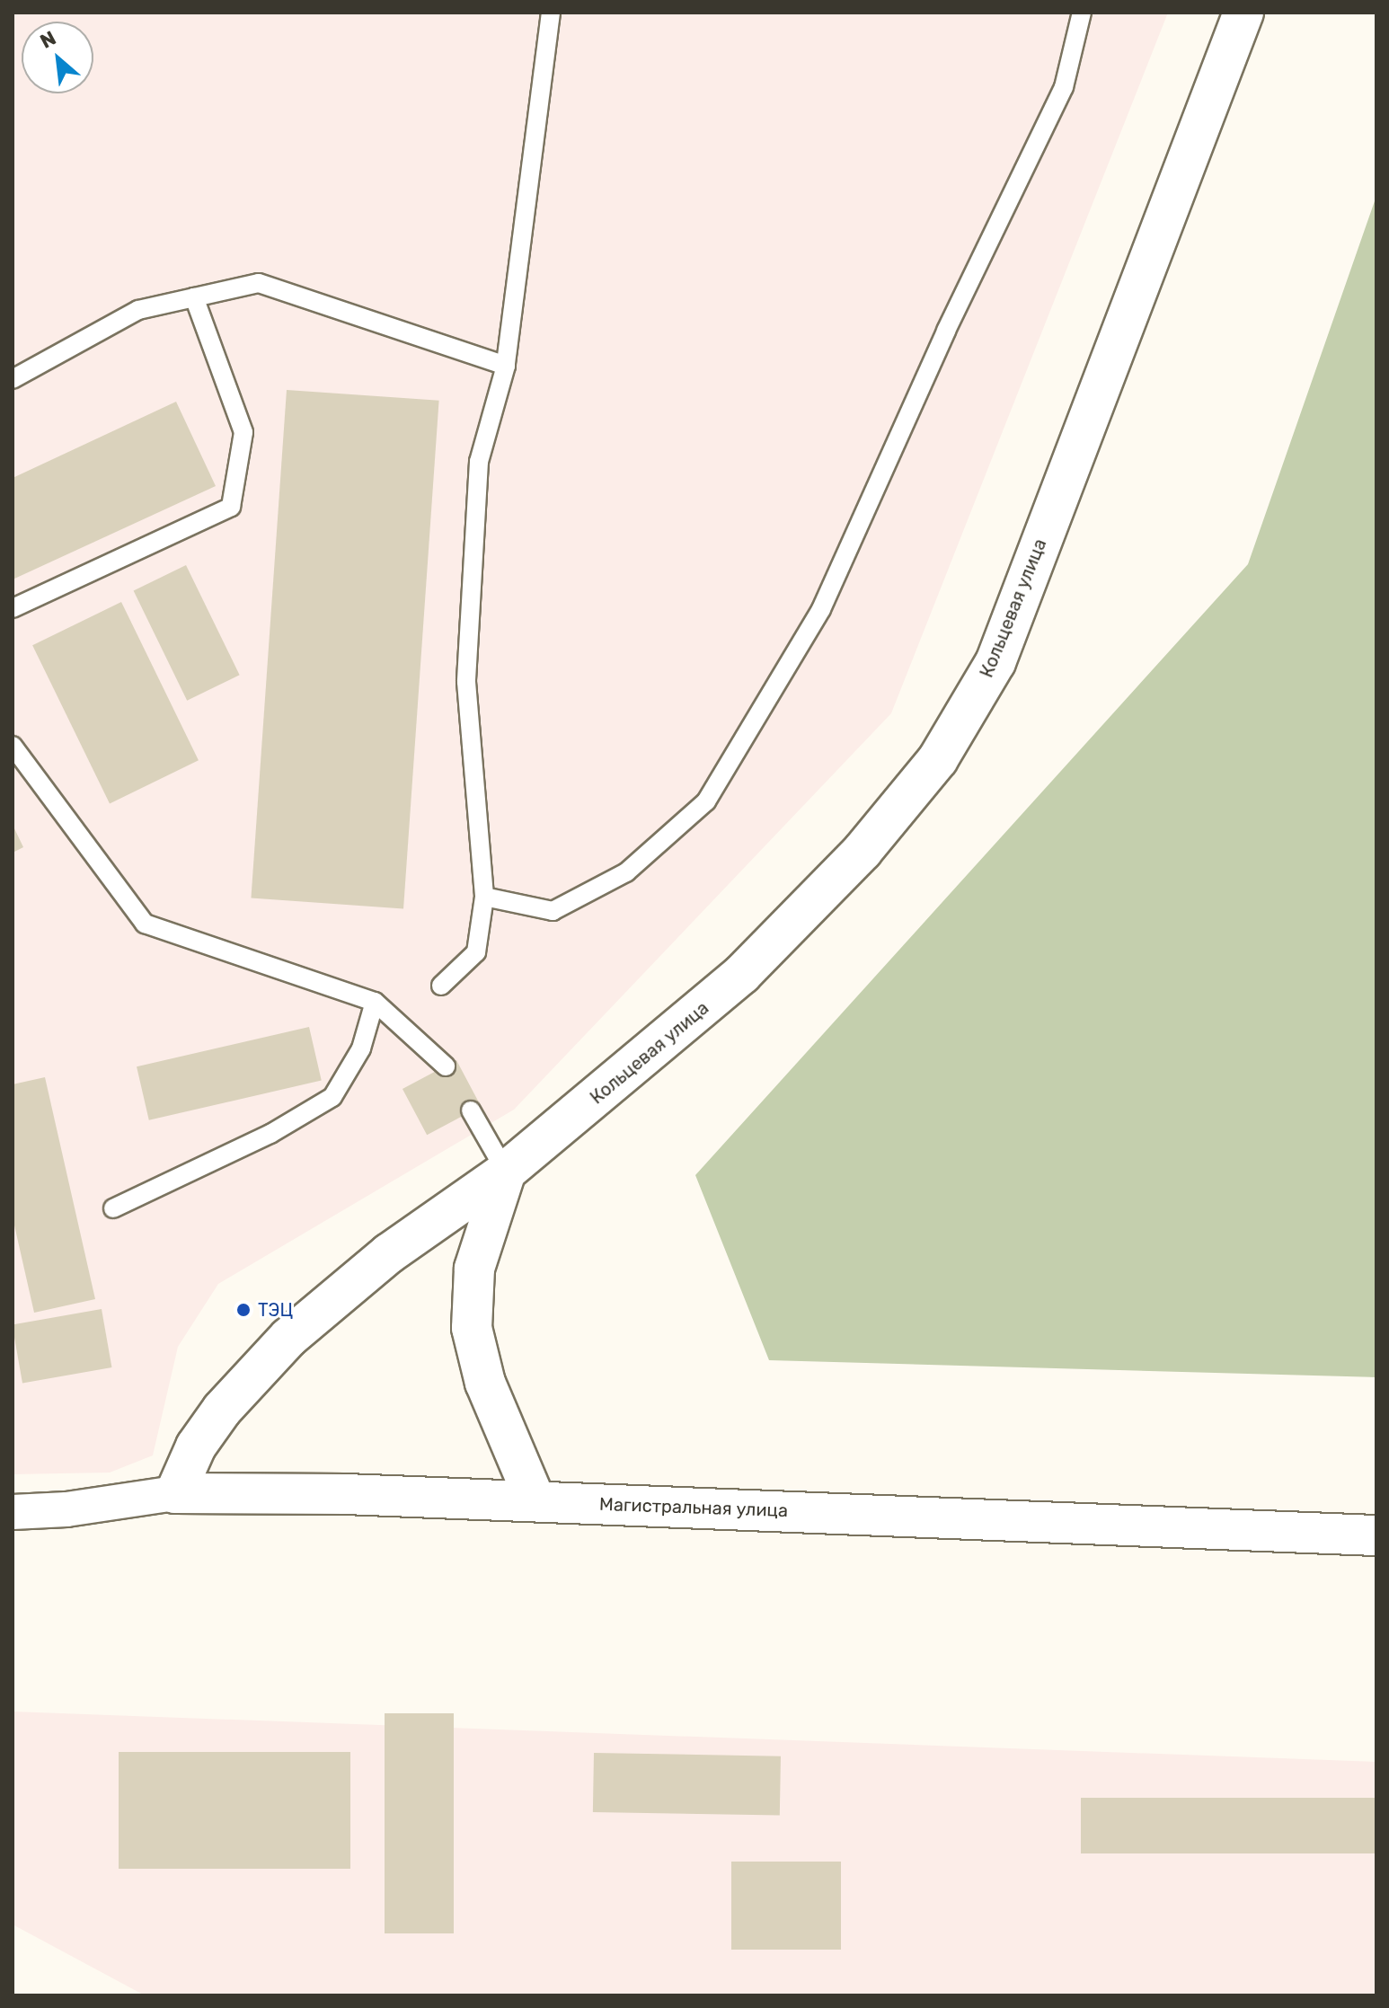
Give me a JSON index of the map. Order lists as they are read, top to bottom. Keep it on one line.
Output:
{"streets":{"street":["Кольцевая улица","Магистральная улица"]},"crossings":[["Кольцевая улица","Магистральная улица"]],"places":["ТЭЦ"],"north":"top left"}
